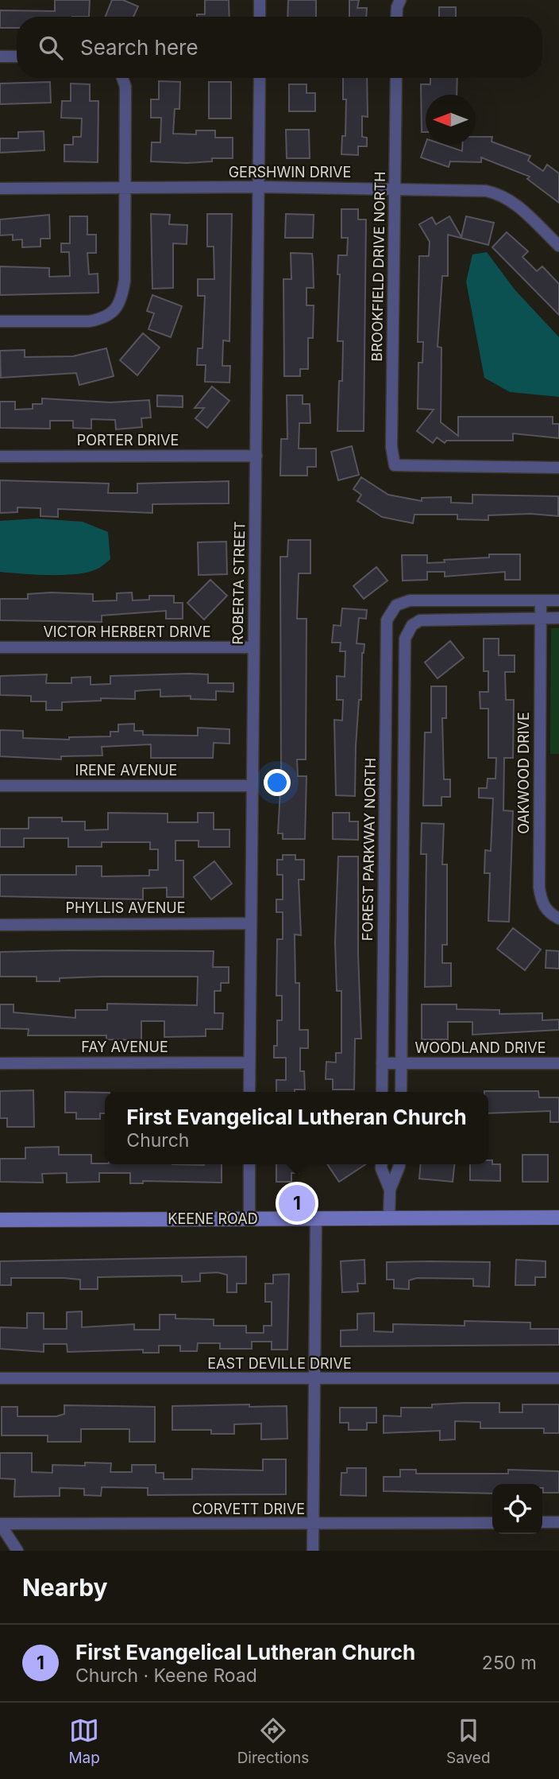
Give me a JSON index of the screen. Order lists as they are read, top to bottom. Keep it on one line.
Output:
{"streets":{"main road":["KEENE ROAD"],"street":["GERSHWIN DRIVE","BROOKFIELD DRIVE NORTH","PORTER DRIVE","ROBERTA STREET","VICTOR HERBERT DRIVE","IRENE AVENUE","OAKWOOD DRIVE","FOREST PARKWAY NORTH","PHYLLIS AVENUE","FAY AVENUE","WOODLAND DRIVE","EAST DEVILLE DRIVE","CORVETT DRIVE"]},"crossings":[["GERSHWIN DRIVE","BROOKFIELD DRIVE NORTH"],["GERSHWIN DRIVE","ROBERTA STREET"],["PORTER DRIVE","ROBERTA STREET"],["ROBERTA STREET","VICTOR HERBERT DRIVE"],["ROBERTA STREET","IRENE AVENUE"],["ROBERTA STREET","PHYLLIS AVENUE"],["ROBERTA STREET","FAY AVENUE"],["OAKWOOD DRIVE","FOREST PARKWAY NORTH"],["FOREST PARKWAY NORTH","WOODLAND DRIVE"]],"north":"left","page":{"search":"Search here","popup":["First Evangelical Lutheran Church","Church"],"pins":"1","heading":"Nearby","list":[{"mark":"1","name":"First Evangelical Lutheran Church","note":"Church · Keene Road","value":"250 m"}],"nav":["Map","Directions","Saved"]}}
